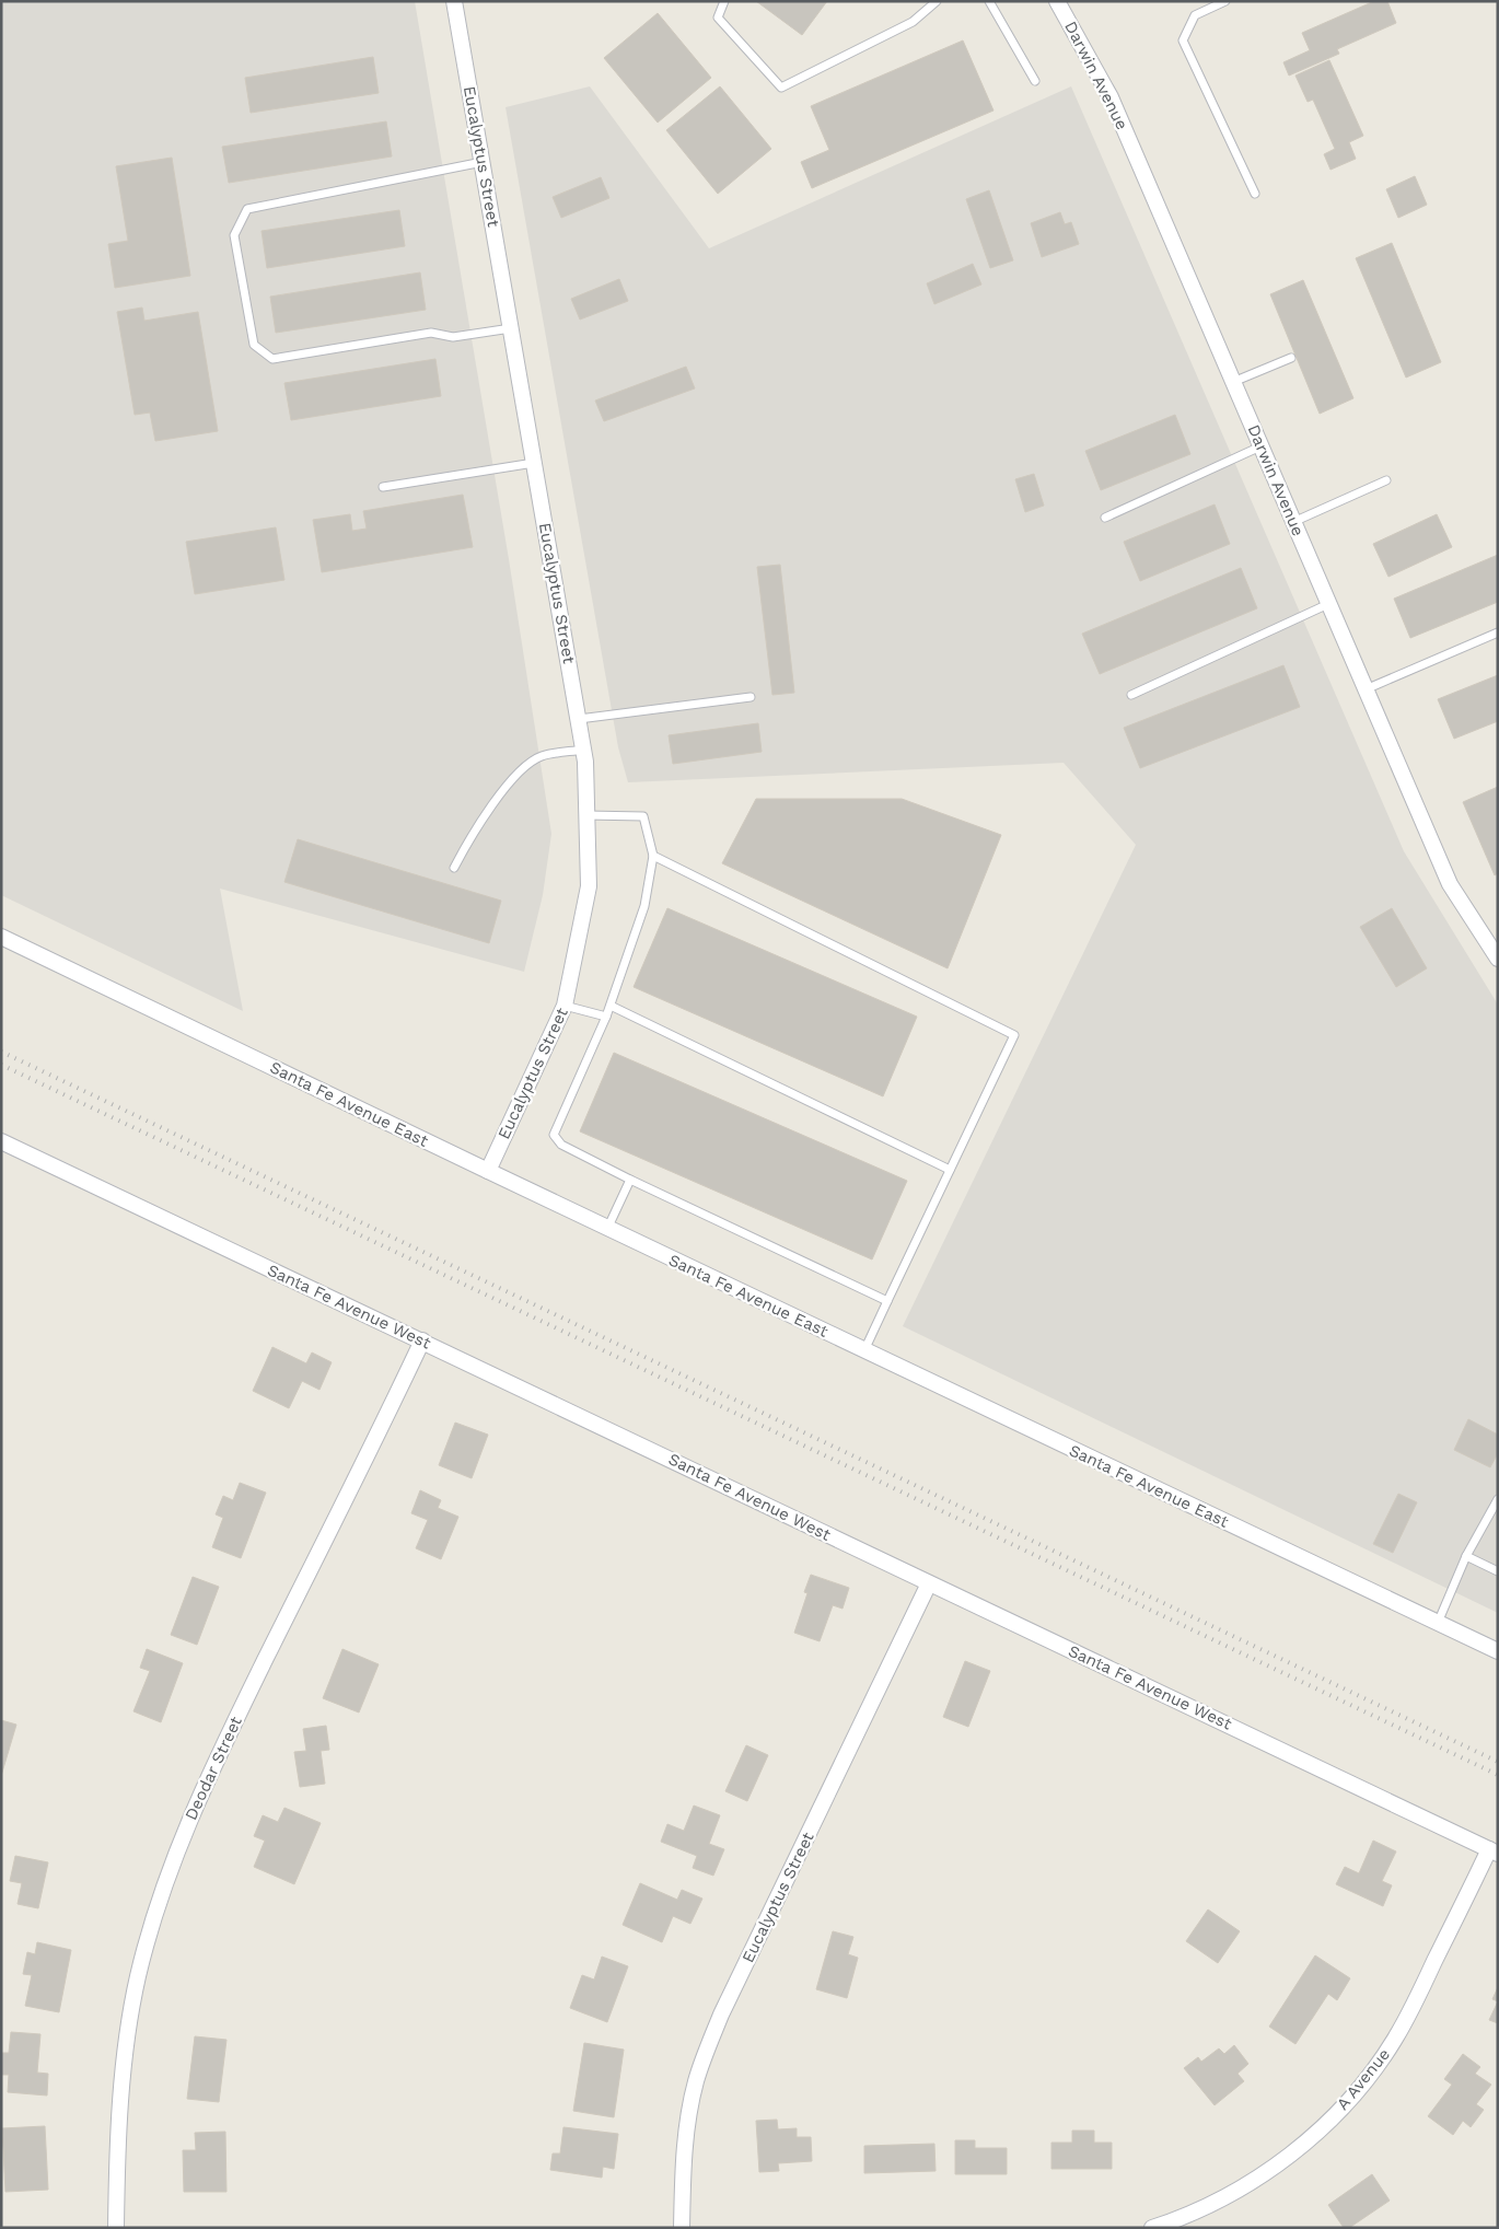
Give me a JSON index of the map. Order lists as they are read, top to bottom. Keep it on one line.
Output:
{"streets":{"street":["Darwin Avenue","Eucalyptus Street","Santa Fe Avenue East","Santa Fe Avenue West","Deodar Street","A Avenue"]},"crossings":[["Eucalyptus Street","Santa Fe Avenue East"],["Eucalyptus Street","Santa Fe Avenue West"],["Santa Fe Avenue West","Deodar Street"],["Santa Fe Avenue West","A Avenue"]]}
